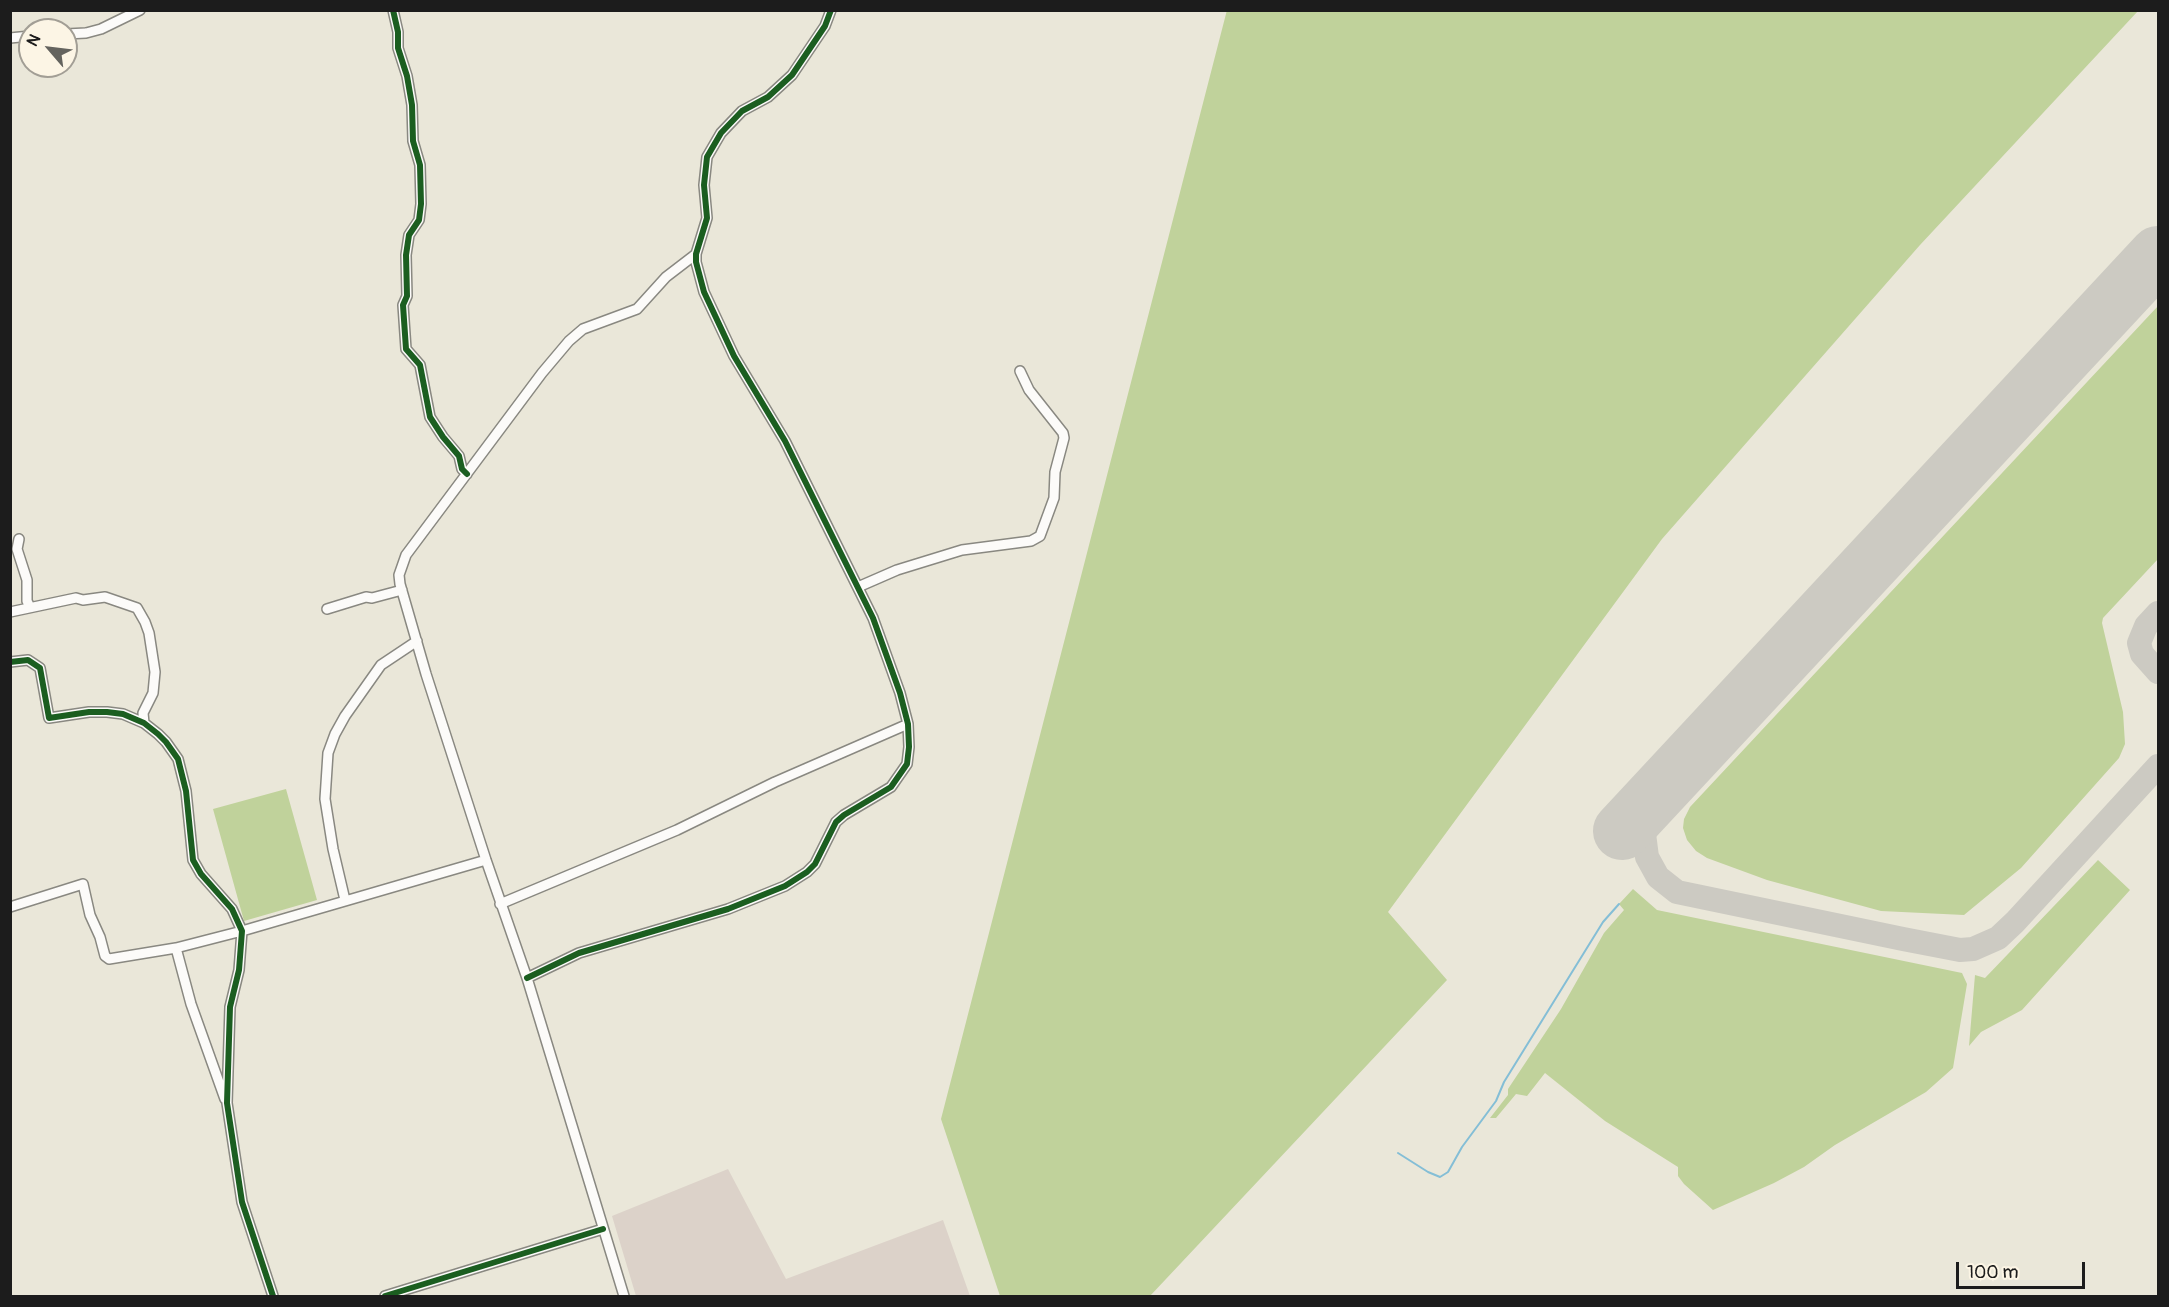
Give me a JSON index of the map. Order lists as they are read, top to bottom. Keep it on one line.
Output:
{"scale_bar":"100 m","north":"top left"}
